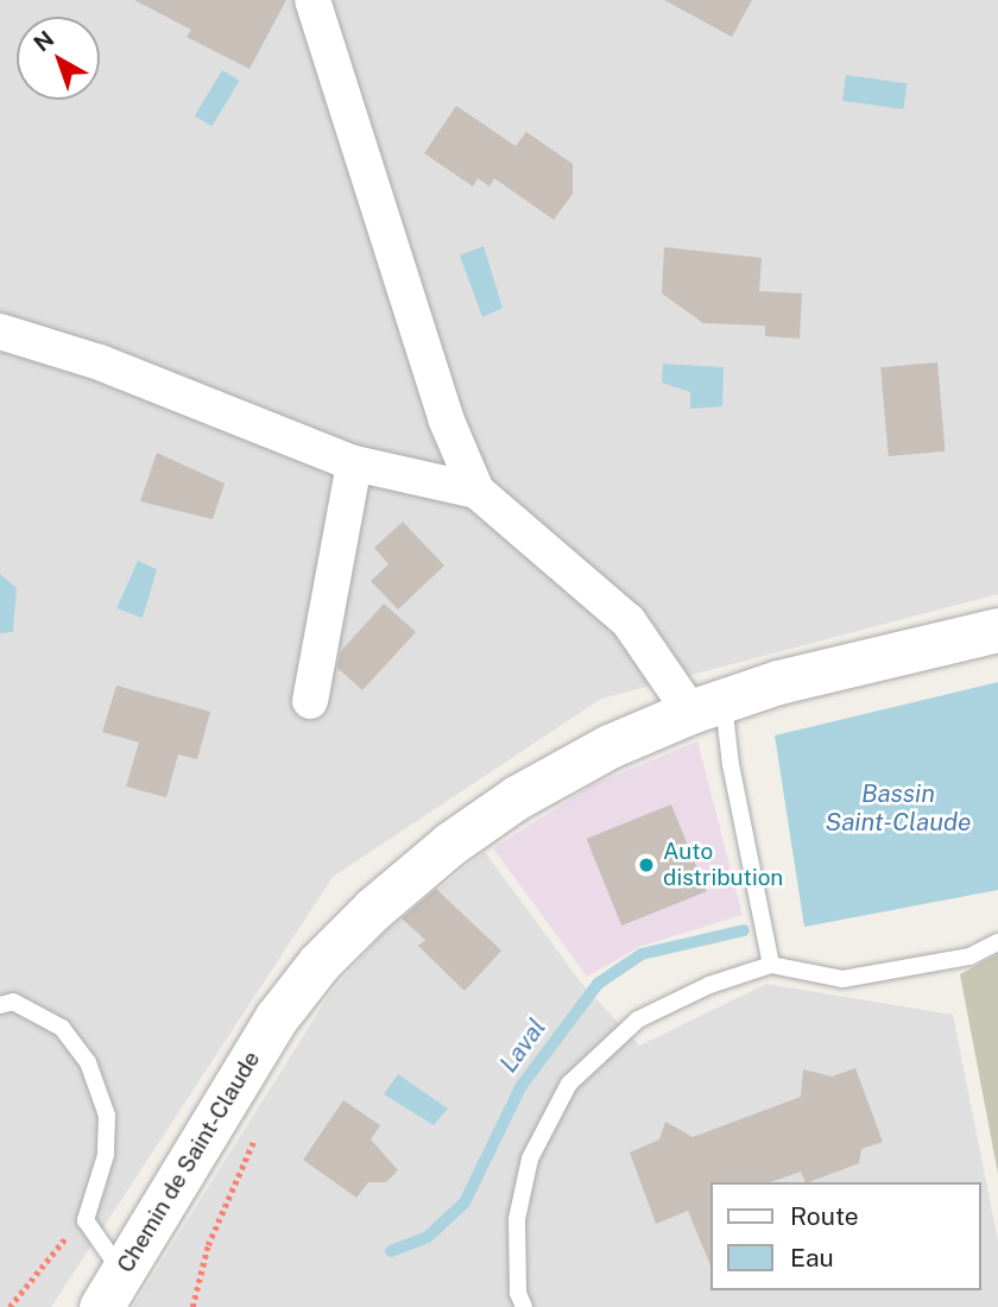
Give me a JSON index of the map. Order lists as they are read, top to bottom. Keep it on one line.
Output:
{"streets":{"street":["Chemin de Saint-Claude"]},"water":["Bassin Saint-Claude","Laval"],"places":["Auto distribution"],"legend":["Route","Eau"],"north":"top left"}
